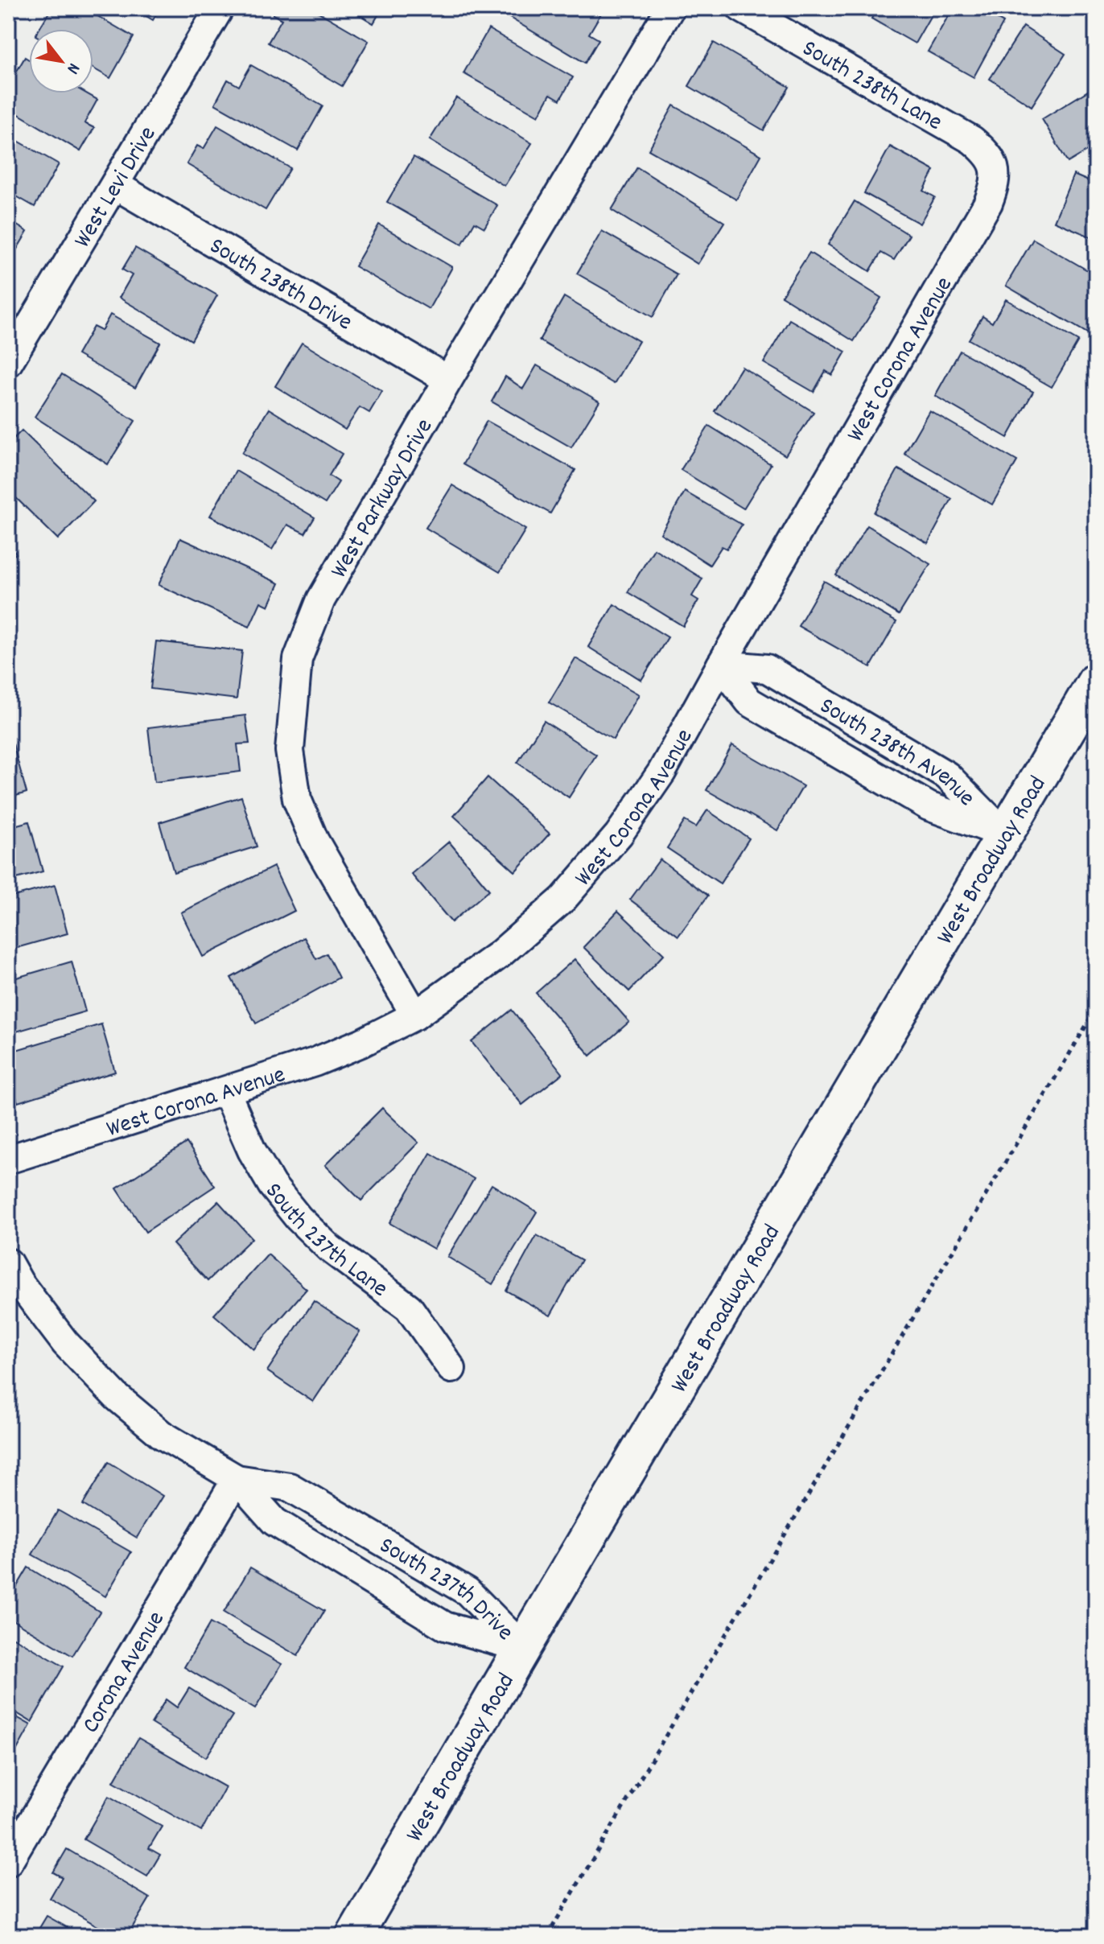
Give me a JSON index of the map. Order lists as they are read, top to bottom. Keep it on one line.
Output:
{"streets":{"main road":["West Broadway Road"],"street":["South 238th Lane","West Levi Drive","South 238th Drive","West Corona Avenue","West Parkway Drive","South 238th Avenue","South 237th Lane","South 237th Drive","Corona Avenue"]},"crossings":[["South 238th Lane","West Corona Avenue"],["West Levi Drive","South 238th Drive"],["South 238th Drive","West Parkway Drive"],["West Corona Avenue","West Parkway Drive"],["West Corona Avenue","South 238th Avenue"],["West Corona Avenue","South 237th Lane"],["South 238th Avenue","West Broadway Road"],["West Broadway Road","South 237th Drive"],["South 237th Drive","Corona Avenue"]],"north":"bottom right"}
